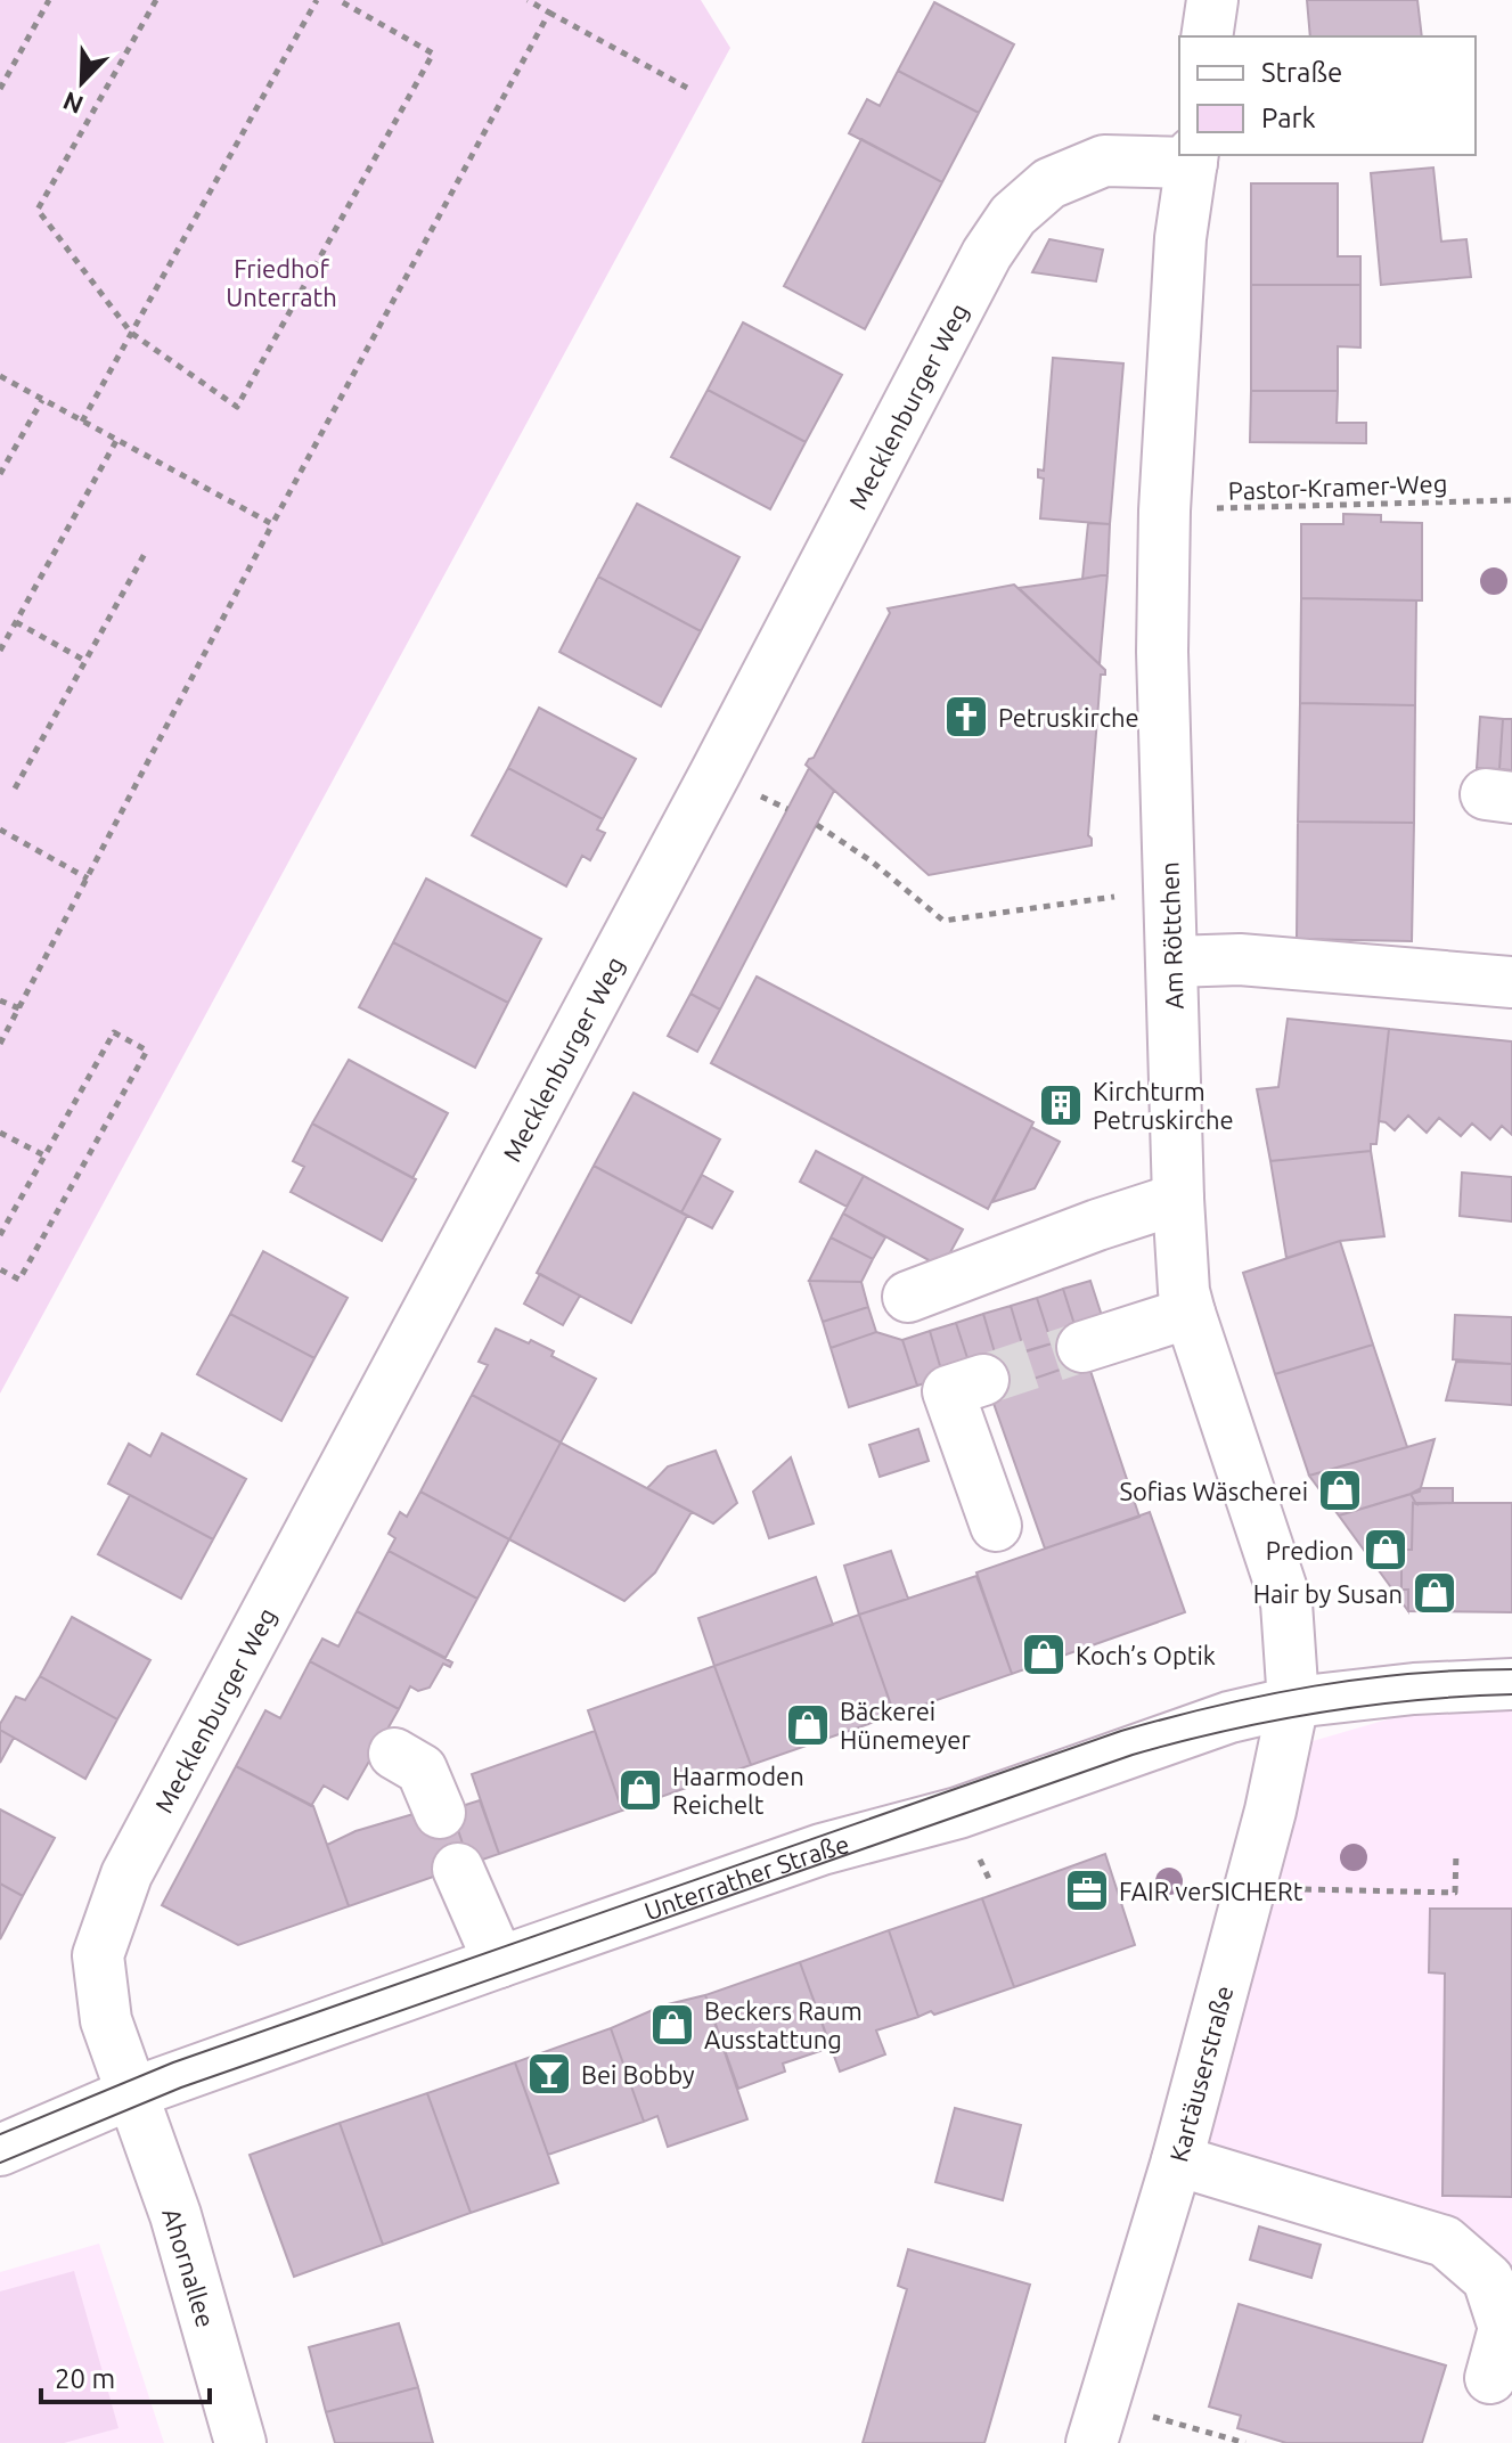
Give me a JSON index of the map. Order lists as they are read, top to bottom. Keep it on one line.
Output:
{"streets":{"street":["Mecklenburger Weg","Am Röttchen","Unterrather Straße","Kartäuserstraße","Ahornallee"],"path":["Pastor-Kramer-Weg"]},"crossings":[["Mecklenburger Weg","Am Röttchen"],["Mecklenburger Weg","Unterrather Straße"],["Mecklenburger Weg","Ahornallee"],["Pastor-Kramer-Weg","Am Röttchen"],["Am Röttchen","Unterrather Straße"],["Am Röttchen","Kartäuserstraße"],["Unterrather Straße","Kartäuserstraße"],["Unterrather Straße","Ahornallee"]],"parks":["Friedhof Unterrath"],"places":{"church":["Petruskirche"],"building":["Kirchturm Petruskirche"],"shop":["Sofias Wäscherei","Predion","Hair by Susan","Koch’s Optik","Bäckerei Hünemeyer","Haarmoden Reichelt","Beckers Raum Ausstattung"],"office":["FAIR verSICHERt"],"bar":["Bei Bobby"]},"legend":["Straße","Park"],"scale_bar":"20 m","north":"bottom left"}
